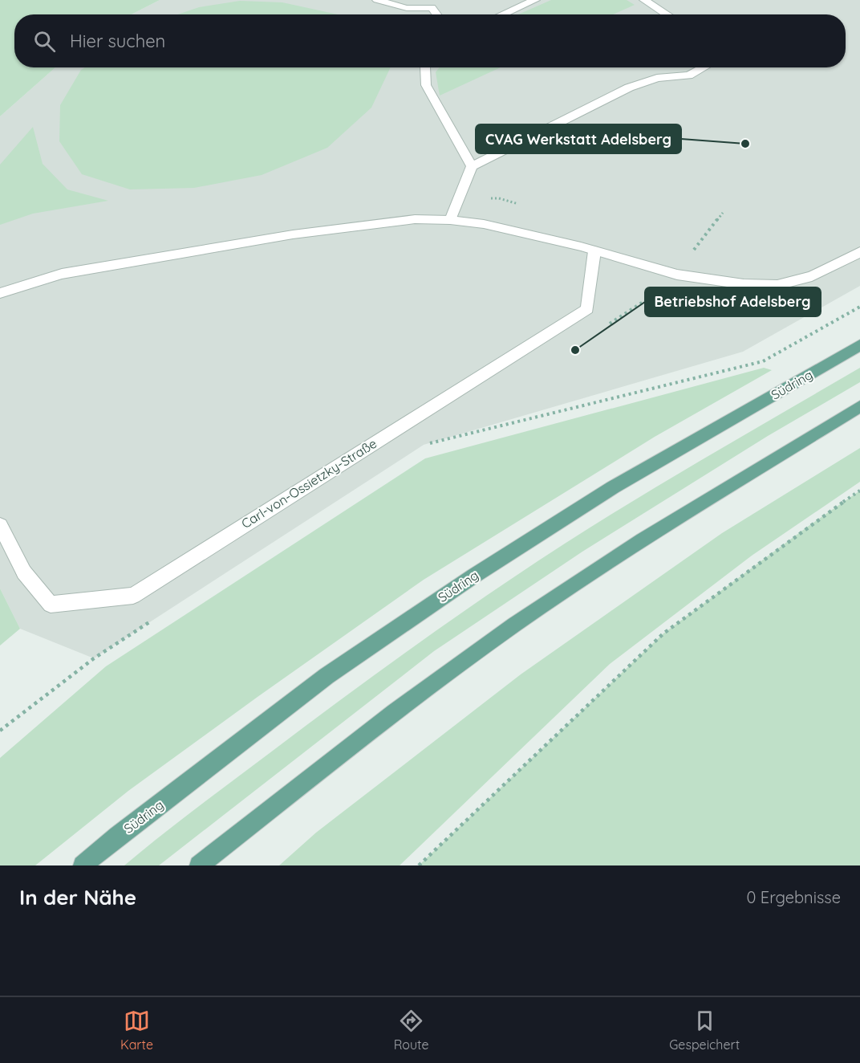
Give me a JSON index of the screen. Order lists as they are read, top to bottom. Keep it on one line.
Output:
{"streets":{"main road":["Südring"],"street":["Carl-von-Ossietzky-Straße"]},"places":["CVAG Werkstatt Adelsberg","Betriebshof Adelsberg"],"page":{"search":"Hier suchen","heading":["In der Nähe","0 Ergebnisse"],"nav":["Karte","Route","Gespeichert"]}}
